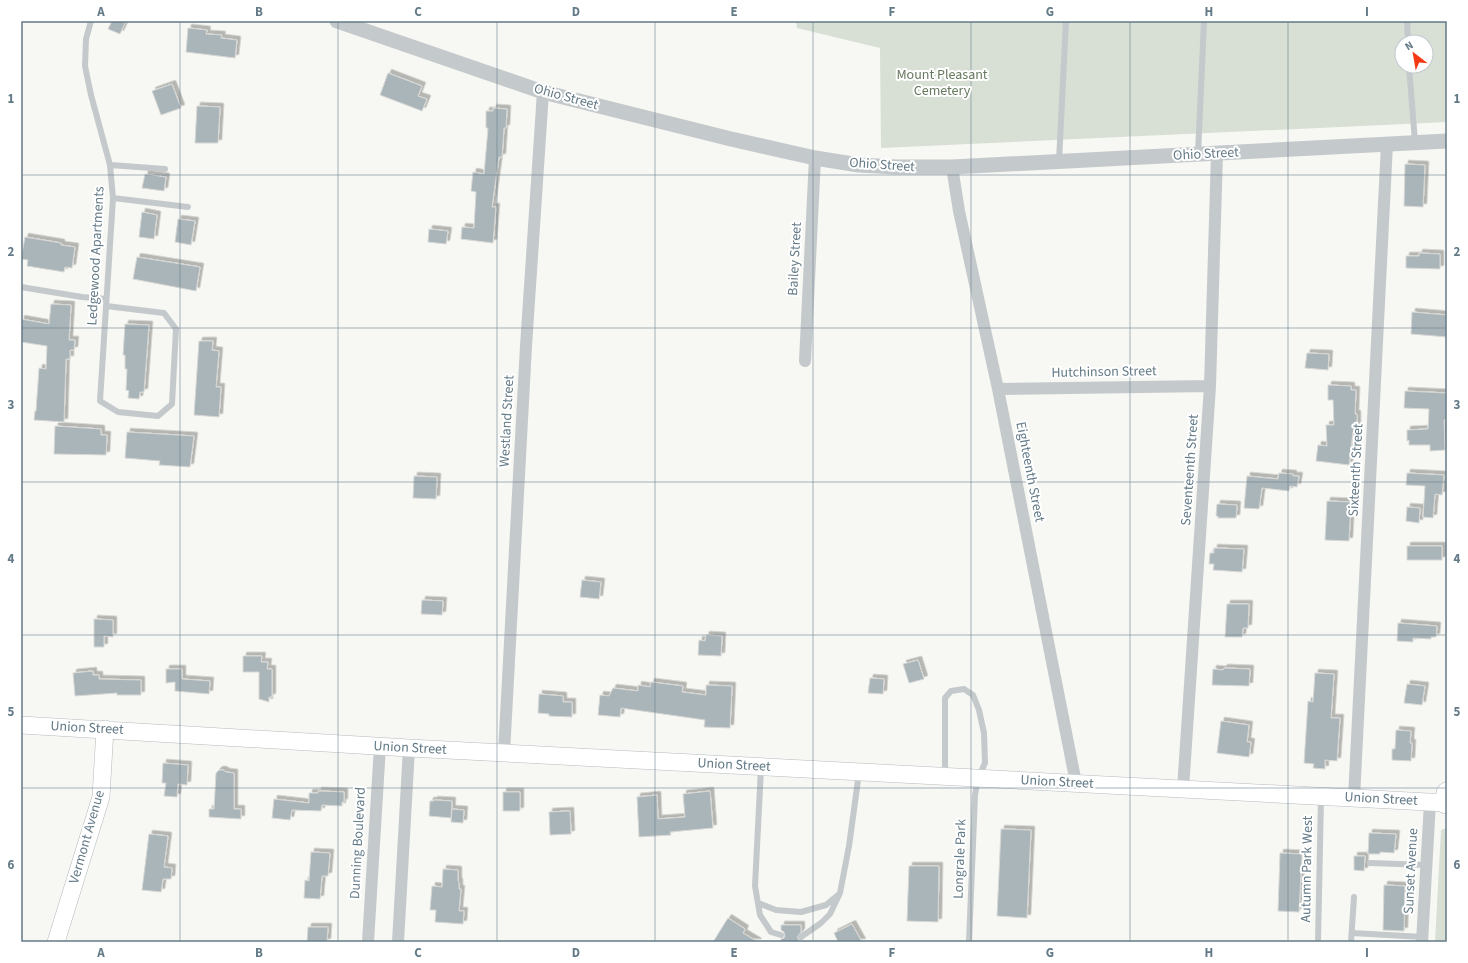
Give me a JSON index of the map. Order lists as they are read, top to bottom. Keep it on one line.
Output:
{"streets":{"main road":["Union Street","Vermont Avenue"],"street":["Ohio Street","Bailey Street","Hutchinson Street","Westland Street","Seventeenth Street","Sixteenth Street","Eighteenth Street","Dunning Boulevard","Sunset Avenue"],"lane":["Ledgewood Apartments","Longrale Park","Autumn Park West"]},"crossings":[["Ohio Street","Bailey Street"],["Ohio Street","Westland Street"],["Ohio Street","Seventeenth Street"],["Ohio Street","Sixteenth Street"],["Ohio Street","Eighteenth Street"],["Hutchinson Street","Seventeenth Street"],["Hutchinson Street","Eighteenth Street"],["Westland Street","Union Street"],["Seventeenth Street","Union Street"],["Sixteenth Street","Union Street"],["Eighteenth Street","Union Street"],["Union Street","Vermont Avenue"],["Union Street","Dunning Boulevard"],["Union Street","Longrale Park"],["Union Street","Autumn Park West"],["Union Street","Sunset Avenue"]],"parks":["Mount Pleasant Cemetery"],"north":"top left","grid":{"columns":["A","B","C","D","E","F","G","H","I"],"rows":["1","2","3","4","5","6"]}}
